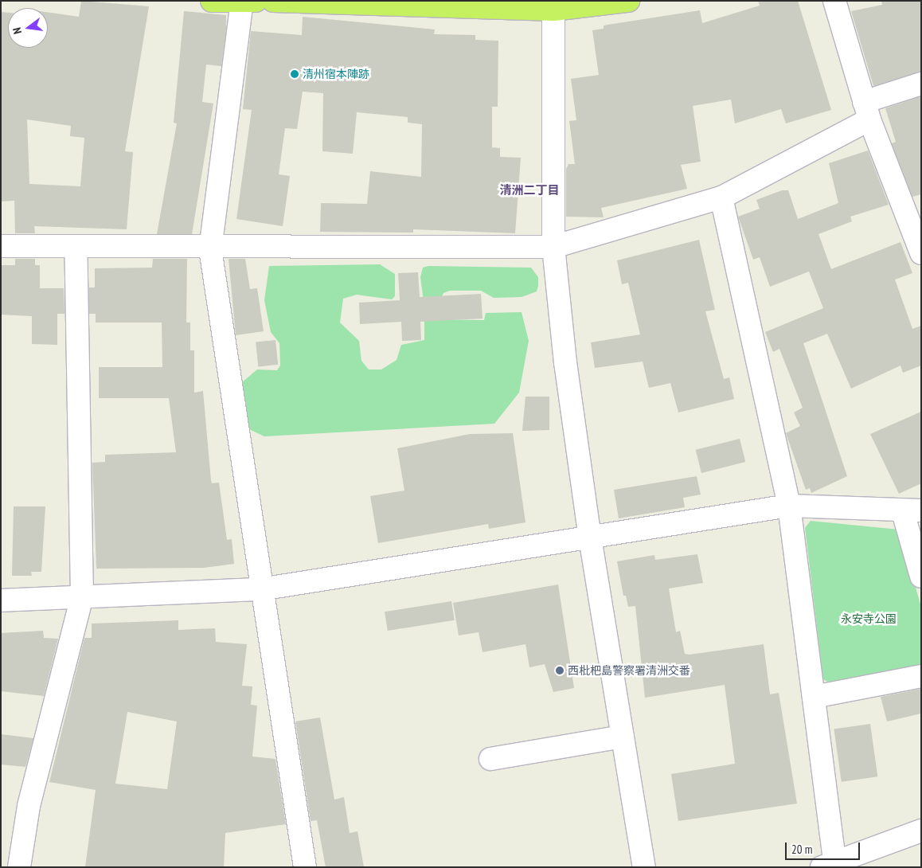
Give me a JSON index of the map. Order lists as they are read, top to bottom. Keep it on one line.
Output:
{"districts":["清洲二丁目"],"parks":["永安寺公園"],"places":["清州宿本陣跡","西枇杷島警察署清洲交番"],"scale_bar":"20 m","north":"left"}
